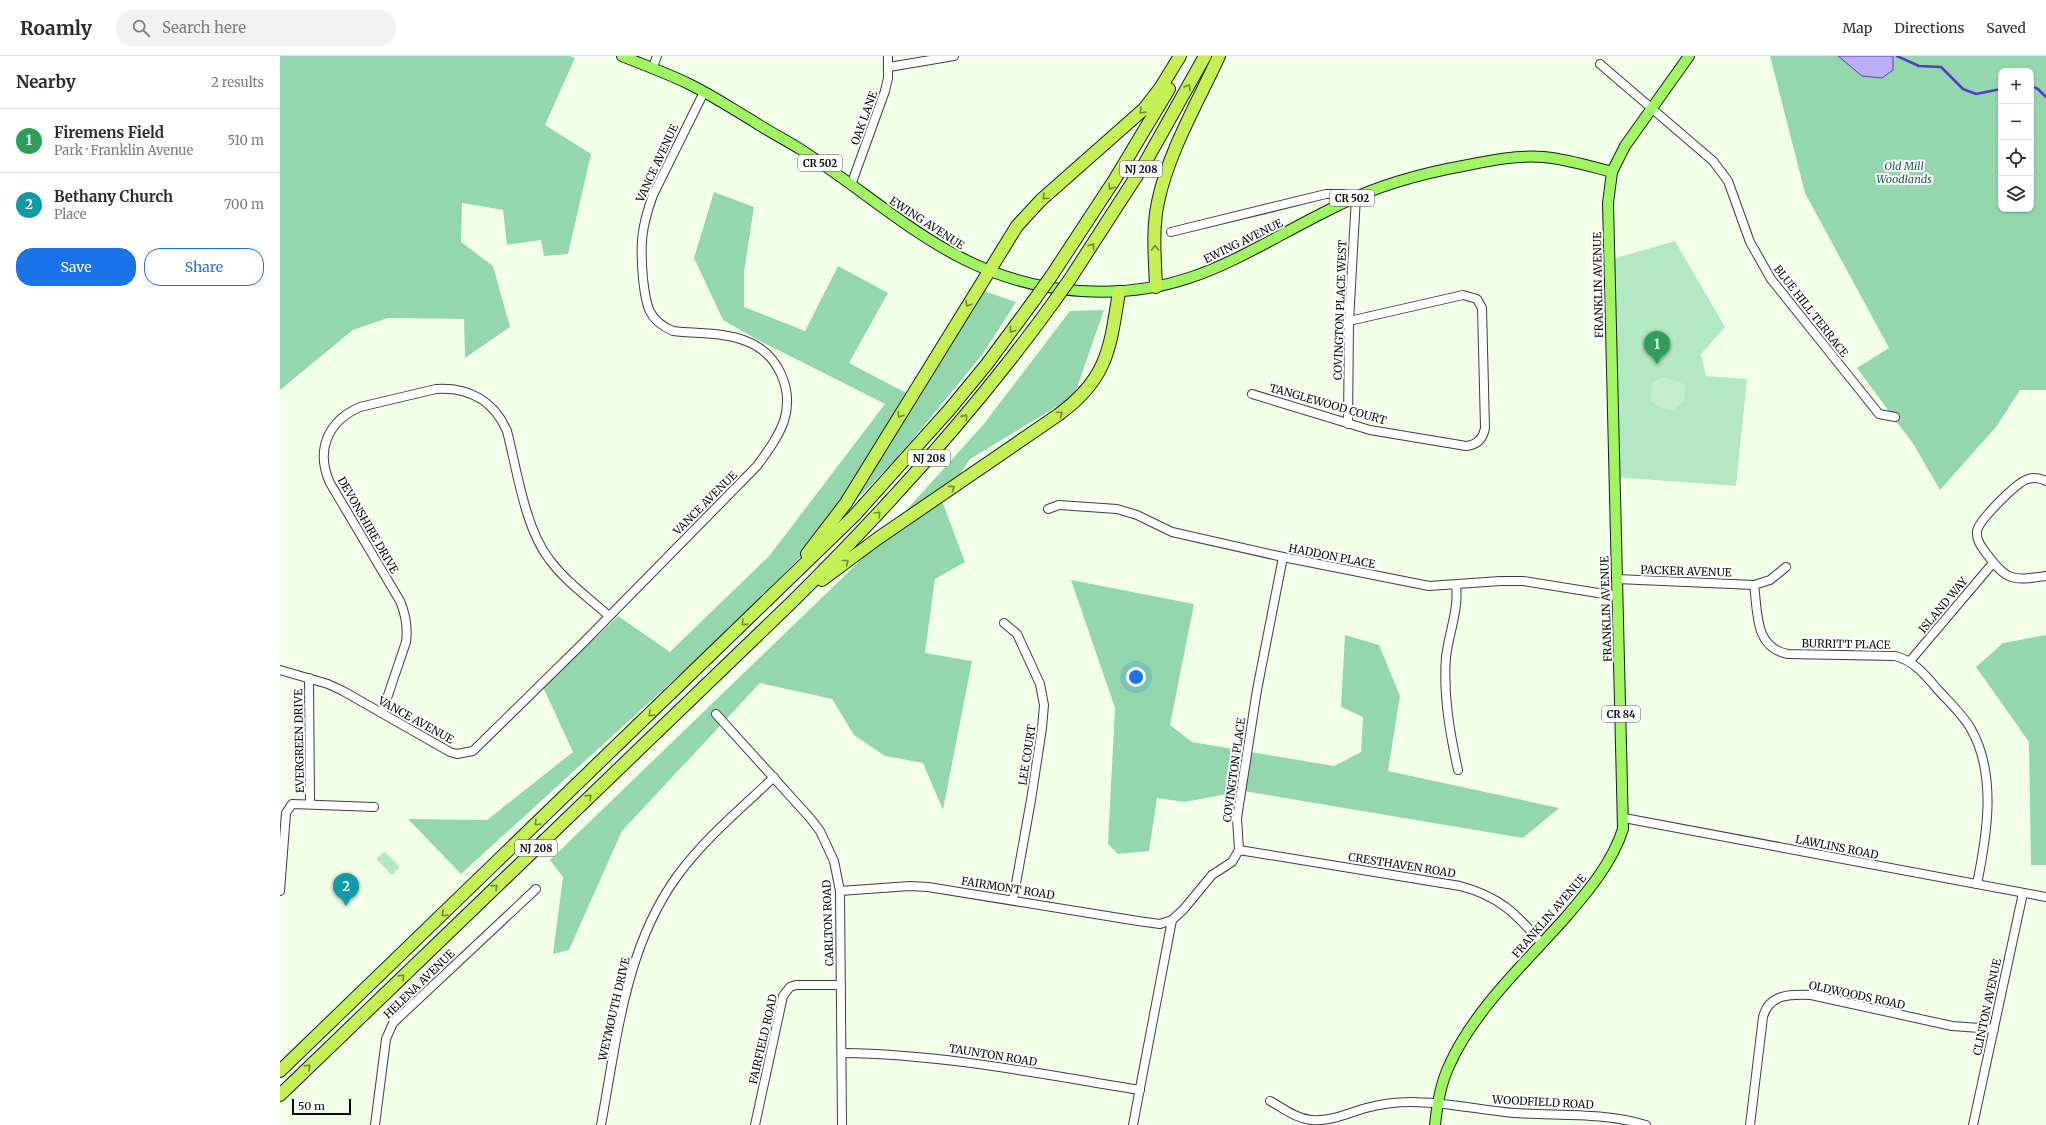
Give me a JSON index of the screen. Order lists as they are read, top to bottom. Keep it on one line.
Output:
{"streets":{"highway":["NJ 208"],"main road":["CR 502","EWING AVENUE","FRANKLIN AVENUE","CR 84"],"street":["OAK LANE","VANCE AVENUE","COVINGTON PLACE WEST","BLUE HILL TERRACE","TANGLEWOOD COURT","DEVONSHIRE DRIVE","HADDON PLACE","PACKER AVENUE","ISLAND WAY","BURRITT PLACE","EVERGREEN DRIVE","LEE COURT","COVINGTON PLACE","LAWLINS ROAD","CRESTHAVEN ROAD","FAIRMONT ROAD","CARLTON ROAD","HELENA AVENUE","OLDWOODS ROAD","CLINTON AVENUE","WEYMOUTH DRIVE","FAIRFIELD ROAD","TAUNTON ROAD","WOODFIELD ROAD"]},"crossings":[["OAK LANE","EWING AVENUE"],["VANCE AVENUE","EWING AVENUE"],["VANCE AVENUE","DEVONSHIRE DRIVE"],["VANCE AVENUE","EVERGREEN DRIVE"],["EWING AVENUE","FRANKLIN AVENUE"],["EWING AVENUE","COVINGTON PLACE WEST"],["FRANKLIN AVENUE","BLUE HILL TERRACE"],["FRANKLIN AVENUE","HADDON PLACE"],["FRANKLIN AVENUE","PACKER AVENUE"],["FRANKLIN AVENUE","LAWLINS ROAD"],["FRANKLIN AVENUE","CRESTHAVEN ROAD"],["FRANKLIN AVENUE","WOODFIELD ROAD"],["COVINGTON PLACE WEST","TANGLEWOOD COURT"],["HADDON PLACE","COVINGTON PLACE"],["PACKER AVENUE","BURRITT PLACE"],["ISLAND WAY","BURRITT PLACE"],["BURRITT PLACE","LAWLINS ROAD"],["LEE COURT","FAIRMONT ROAD"],["COVINGTON PLACE","CRESTHAVEN ROAD"],["LAWLINS ROAD","CLINTON AVENUE"],["FAIRMONT ROAD","CARLTON ROAD"],["CARLTON ROAD","WEYMOUTH DRIVE"],["CARLTON ROAD","FAIRFIELD ROAD"],["CARLTON ROAD","TAUNTON ROAD"],["OLDWOODS ROAD","CLINTON AVENUE"]],"parks":["Old Mill Woodlands"],"scale_bar":"50 m","page":{"header":"Roamly","search":"Search here","nav":["Map","Directions","Saved"],"heading":["Nearby","2 results"],"map_buttons":["+","−"],"list":[{"mark":"1","name":"Firemens Field","note":"Park · Franklin Avenue","value":"510 m"},{"mark":"2","name":"Bethany Church","note":"Place","value":"700 m"}],"buttons":["Save","Share"],"pins":["1","2"],"scale":"50 m"}}
